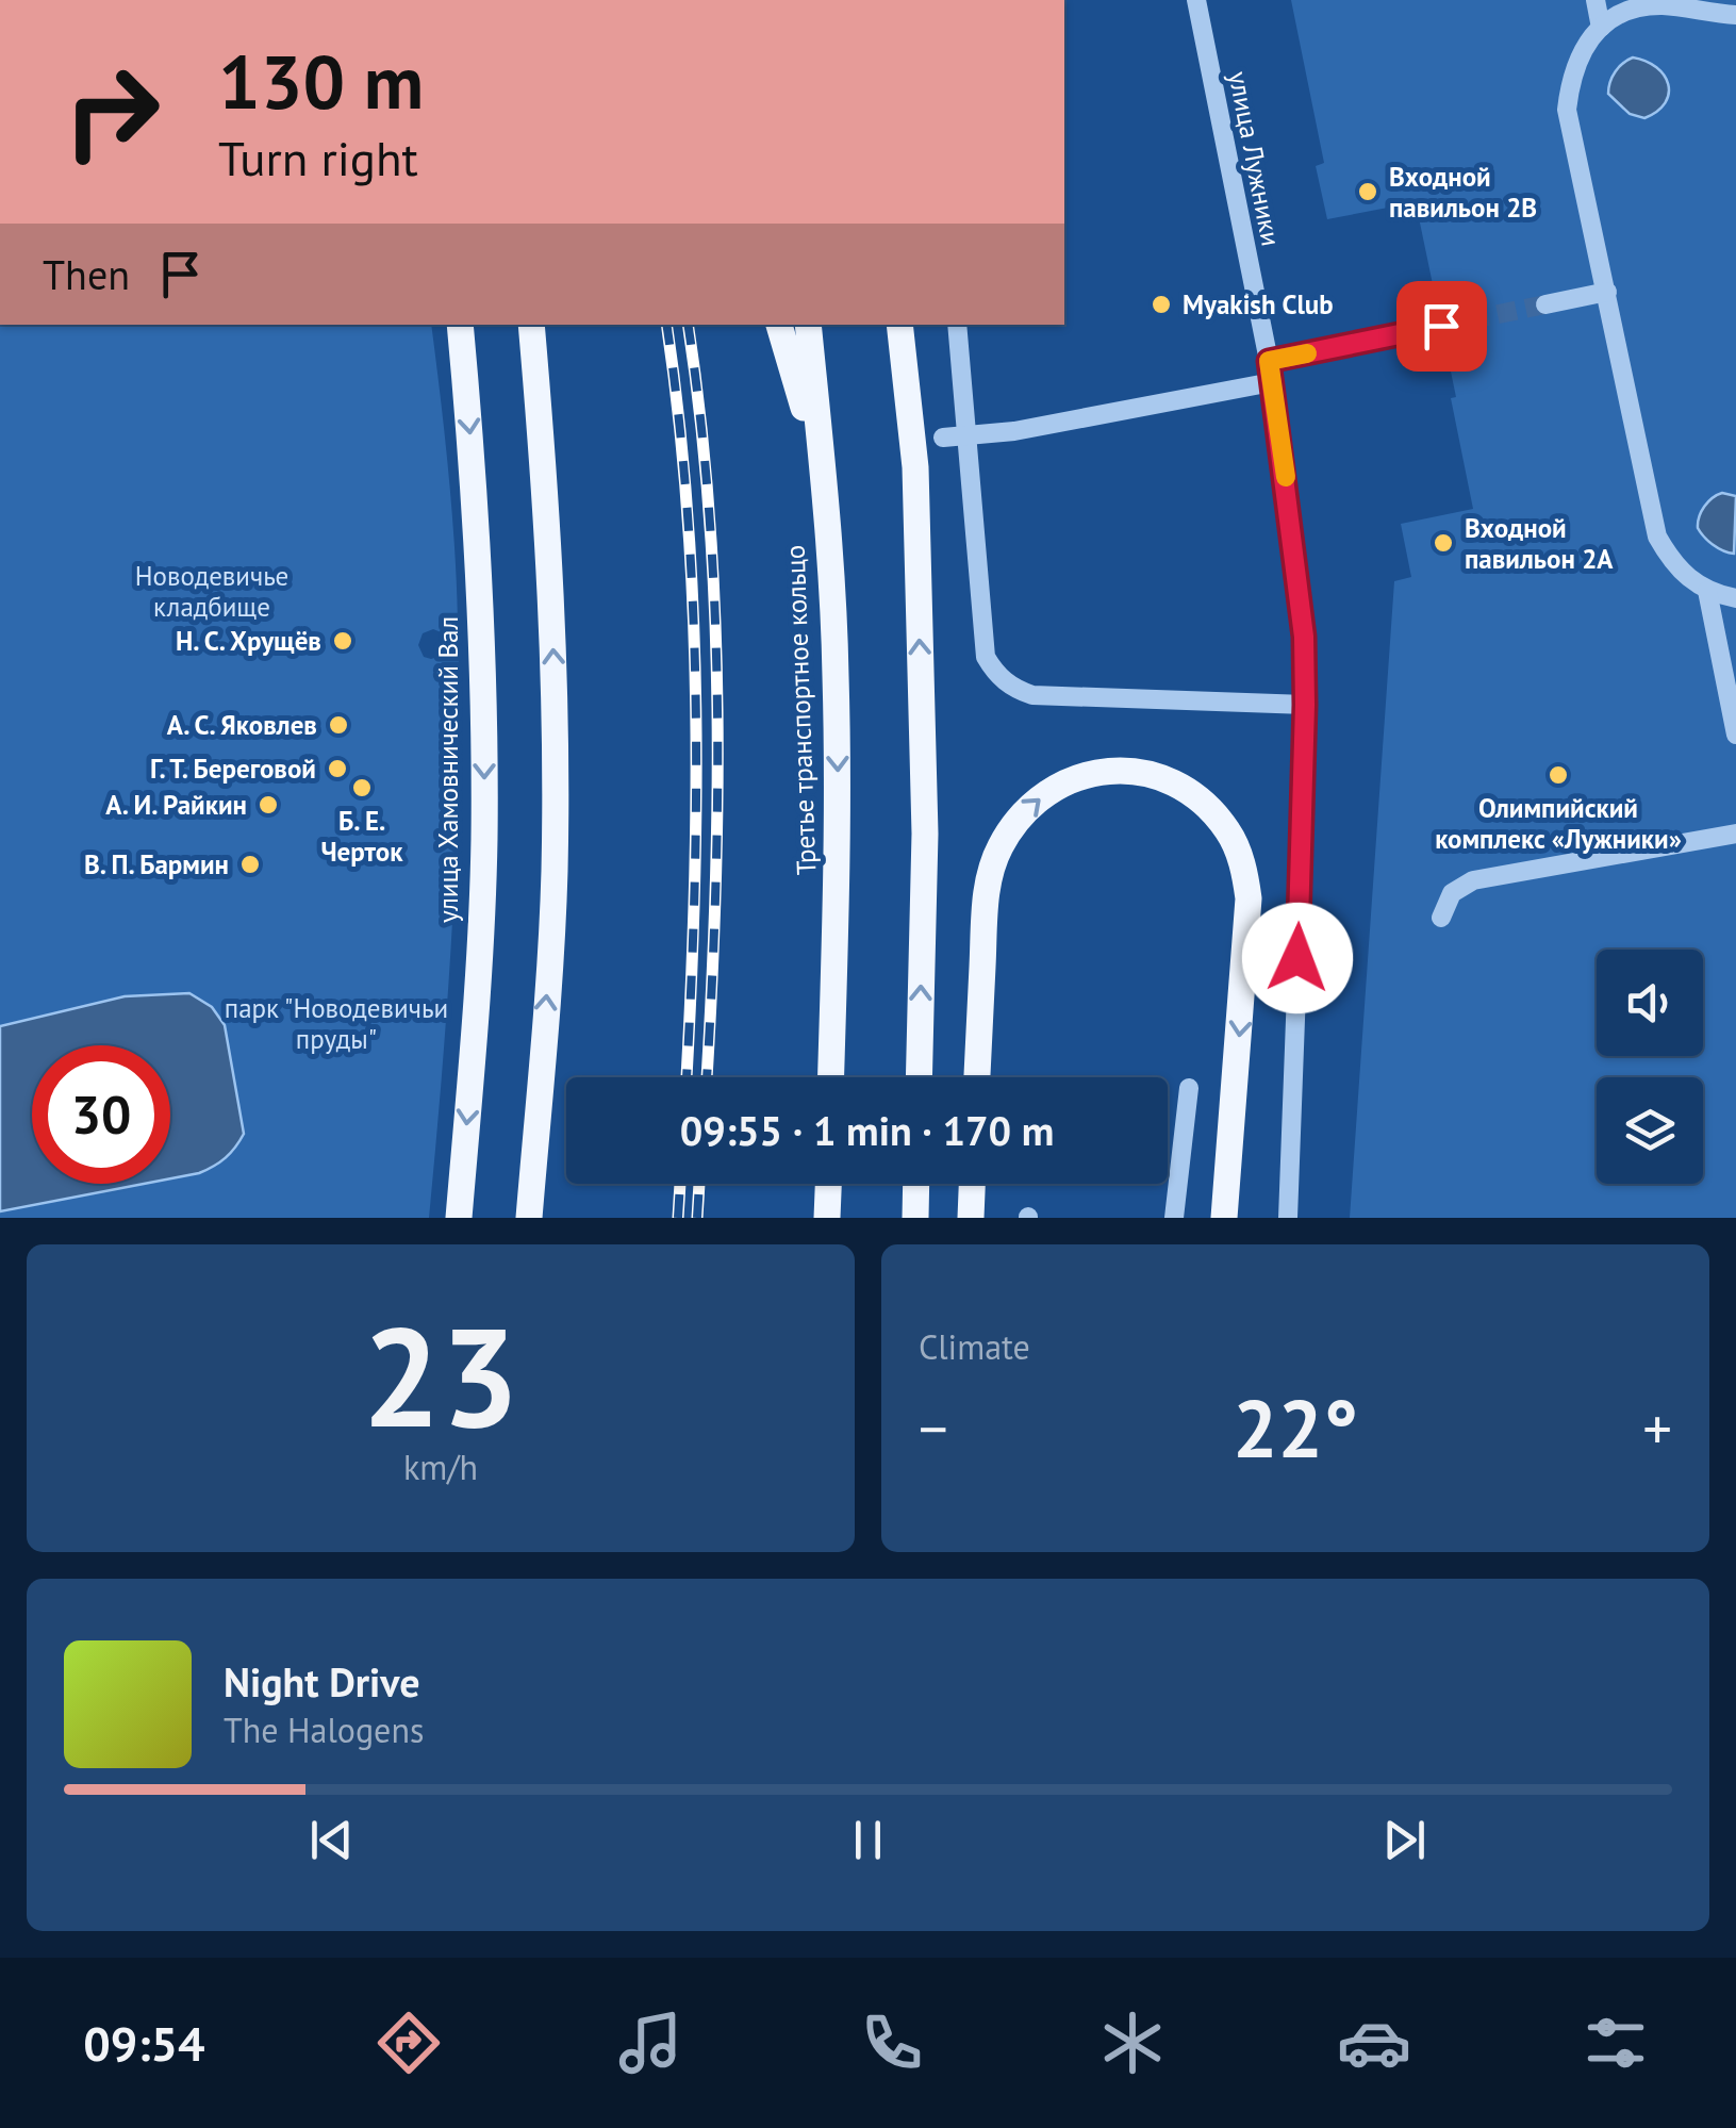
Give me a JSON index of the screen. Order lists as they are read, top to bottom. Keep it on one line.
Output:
{"streets":{"main road":["Третье транспортное кольцо","улица Хамовнический Вал"],"street":["улица Лужники"]},"parks":["Новодевичье кладбище","парк \"Новодевичьи пруды\""],"places":["Входной павильон 2B","Myakish Club","Входной павильон 2A","Н. С. Хрущёв","А. С. Яковлев","Г. Т. Береговой","Олимпийский комплекс «Лужники»","Б. Е. Черток","А. И. Райкин","В. П. Бармин"],"page":{"turn":["130 m","Turn right"],"then":"Then","limit":"30","trip":"09:55 · 1 min · 170 m","tile":[["23","km/h"],"Climate"],"heat":["−","22°","+"],"song":["Night Drive","The Halogens"],"tabs":"09:54"}}
